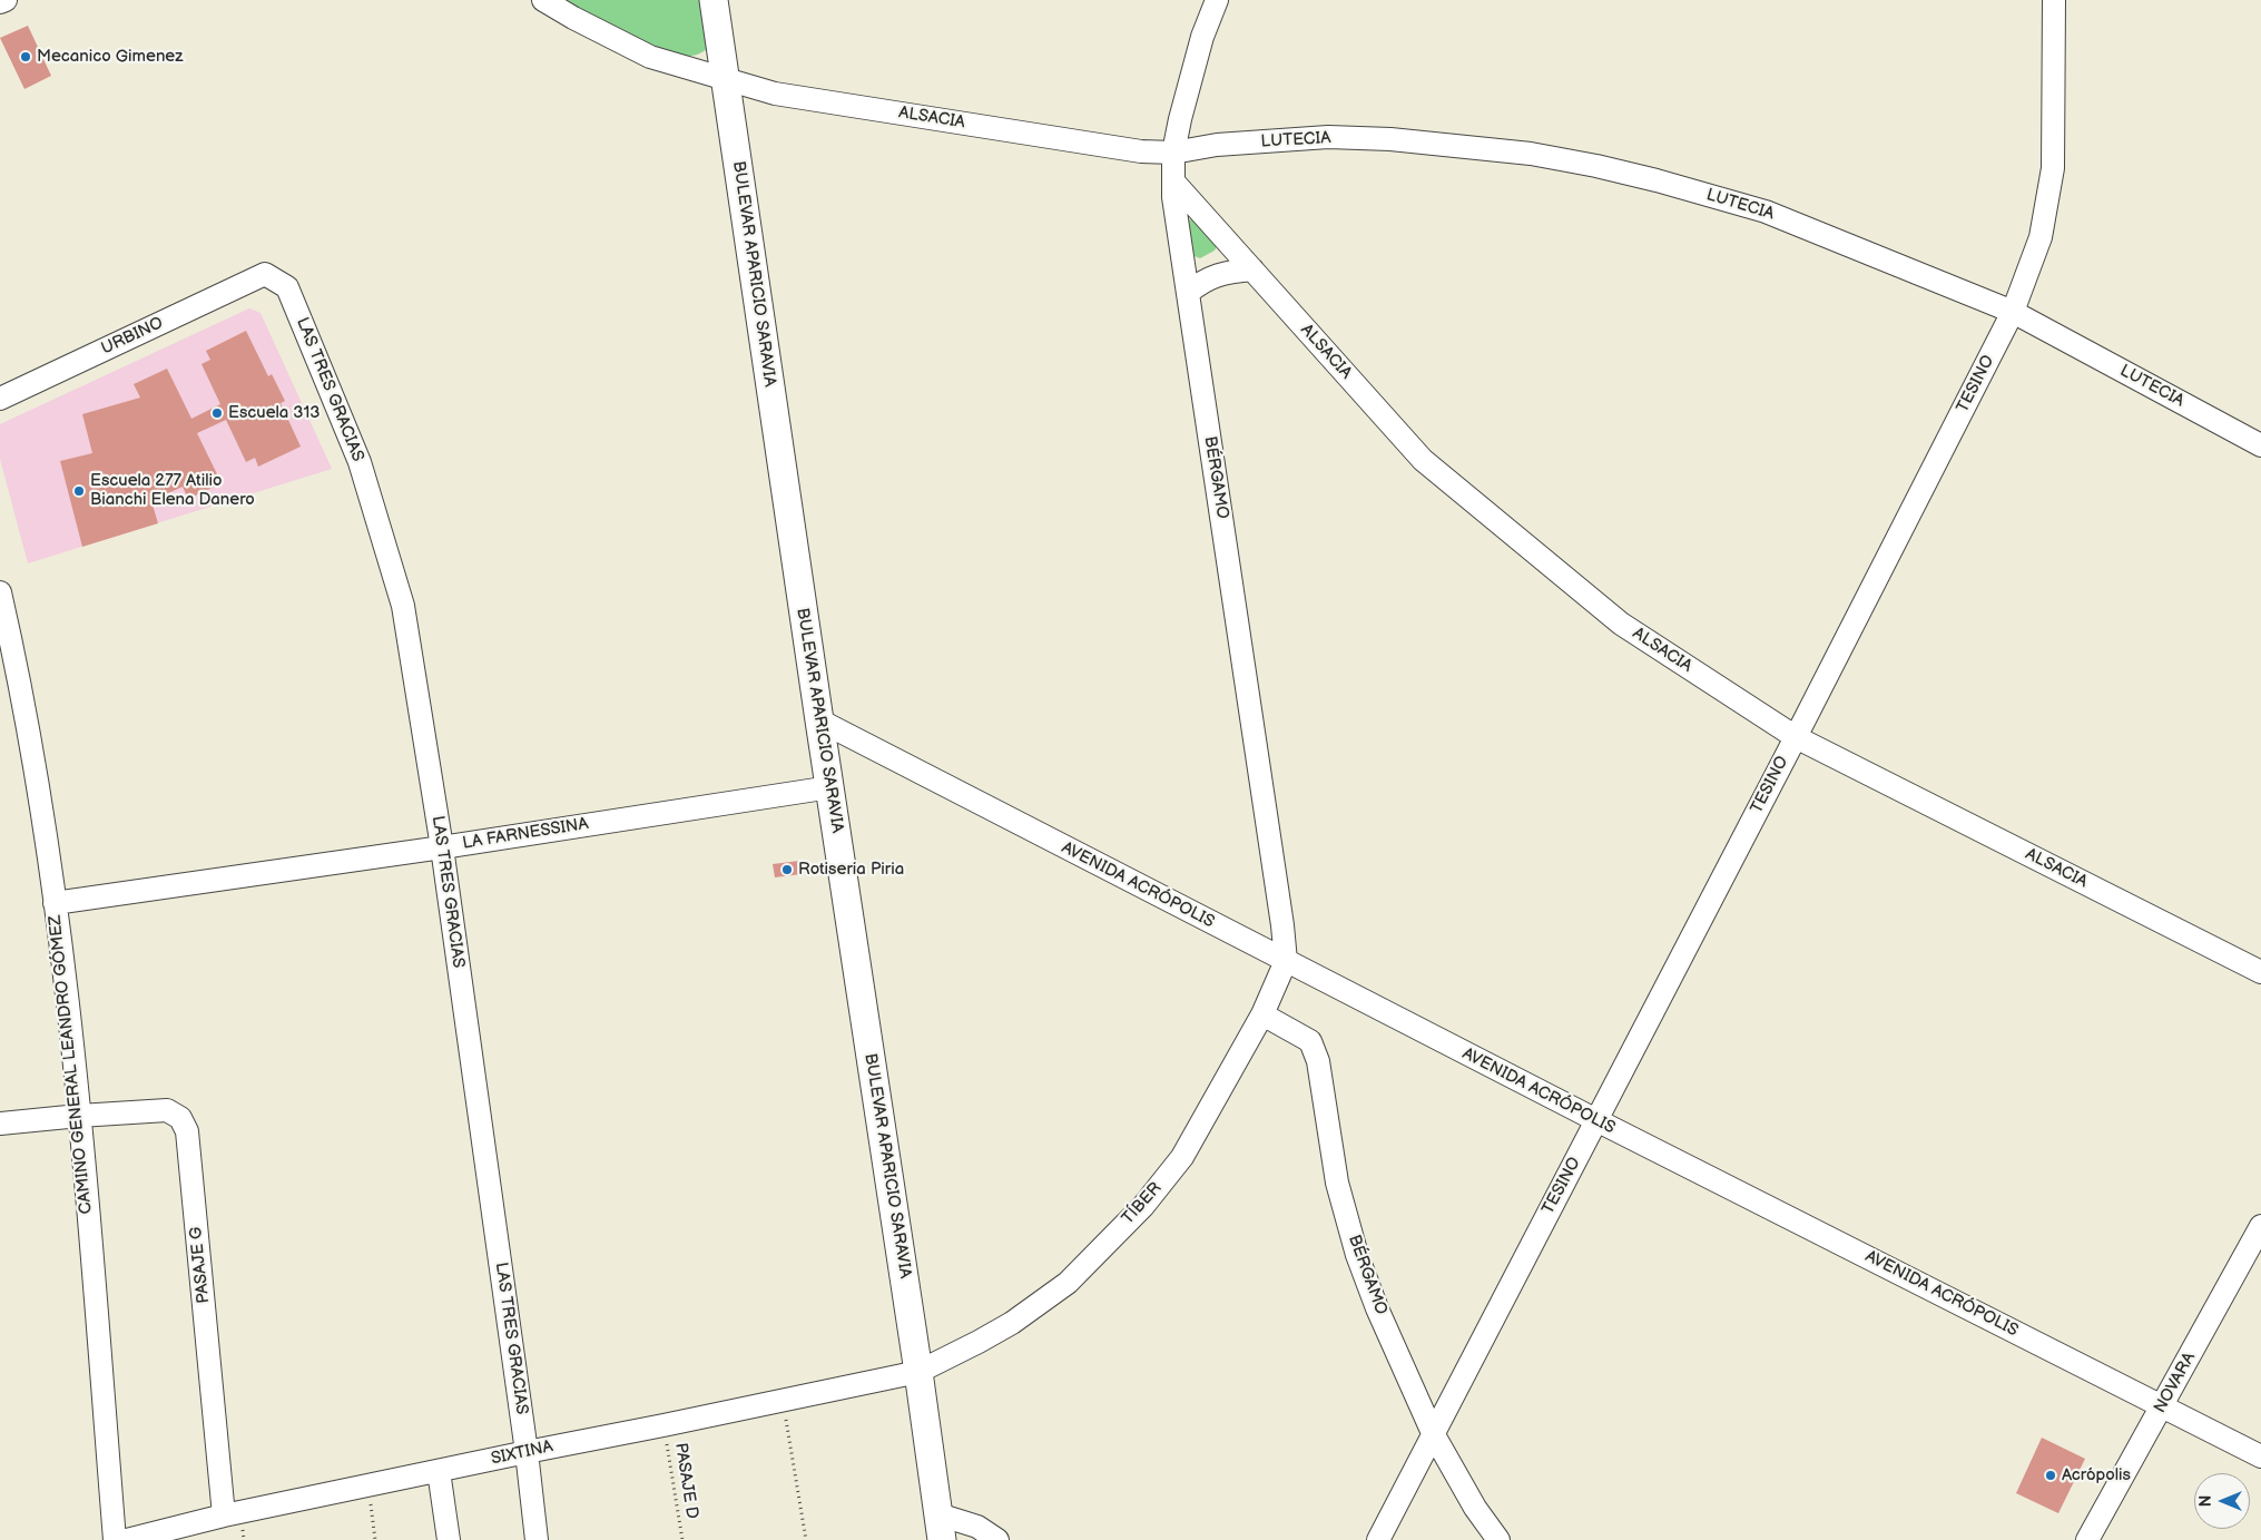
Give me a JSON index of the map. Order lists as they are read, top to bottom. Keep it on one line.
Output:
{"streets":{"street":["ALSACIA","LUTECIA","BULEVAR APARICIO SARAVIA","URBINO","TESINO","LAS TRES GRACIAS","BÉRGAMO","LA FARNESSINA","AVENIDA ACRÓPOLIS","CAMINO GENERAL LEANDRO GÓMEZ","TÍBER","PASAJE G","NOVARA","SIXTINA"],"path":["PASAJE D"]},"crossings":[["ALSACIA","LUTECIA"],["ALSACIA","BULEVAR APARICIO SARAVIA"],["ALSACIA","TESINO"],["ALSACIA","BÉRGAMO"],["LUTECIA","TESINO"],["LUTECIA","BÉRGAMO"],["BULEVAR APARICIO SARAVIA","LA FARNESSINA"],["BULEVAR APARICIO SARAVIA","AVENIDA ACRÓPOLIS"],["BULEVAR APARICIO SARAVIA","TÍBER"],["BULEVAR APARICIO SARAVIA","SIXTINA"],["URBINO","LAS TRES GRACIAS"],["TESINO","BÉRGAMO"],["TESINO","AVENIDA ACRÓPOLIS"],["LAS TRES GRACIAS","LA FARNESSINA"],["LAS TRES GRACIAS","SIXTINA"],["BÉRGAMO","AVENIDA ACRÓPOLIS"],["BÉRGAMO","TÍBER"],["LA FARNESSINA","CAMINO GENERAL LEANDRO GÓMEZ"],["AVENIDA ACRÓPOLIS","TÍBER"],["AVENIDA ACRÓPOLIS","NOVARA"],["CAMINO GENERAL LEANDRO GÓMEZ","PASAJE G"],["TÍBER","SIXTINA"],["PASAJE G","SIXTINA"],["SIXTINA","PASAJE D"]],"places":["Mecanico Gimenez","Escuela 313","Escuela 277 Atilio Bianchi Elena Danero","Rotiseria Piria","Acrópolis"],"north":"left"}
